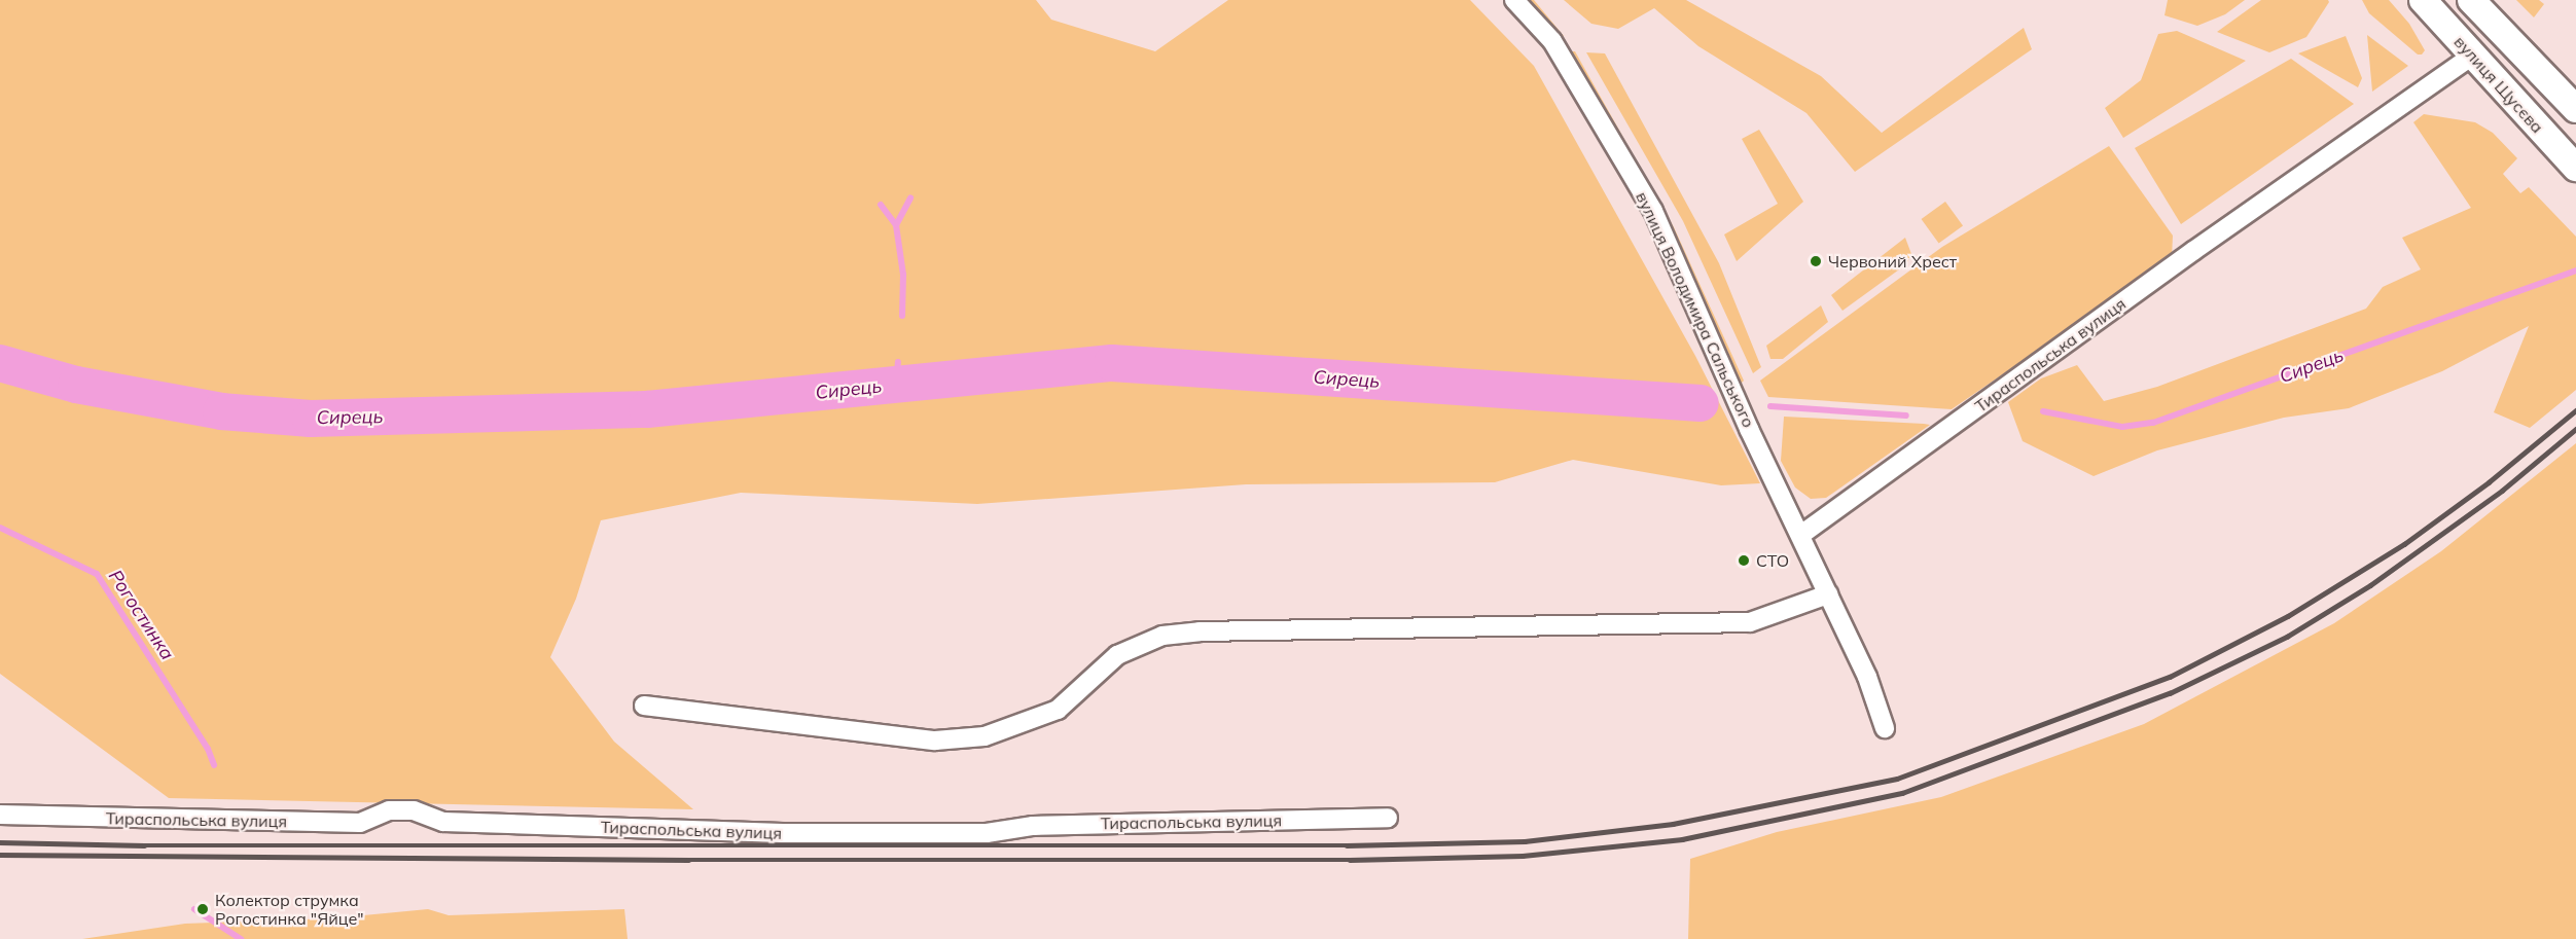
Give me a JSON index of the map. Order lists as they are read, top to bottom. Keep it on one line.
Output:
{"streets":{"main road":["вулиця Щусєва"],"street":["вулиця Володимира Сальського","Тираспольська вулиця"]},"crossings":[["вулиця Щусєва","Тираспольська вулиця"],["вулиця Володимира Сальського","Тираспольська вулиця"]],"water":["Сирець","Рогостинка"],"places":["Червоний Хрест","СТО","Колектор струмка Рогостинка \"Яйце\""]}
